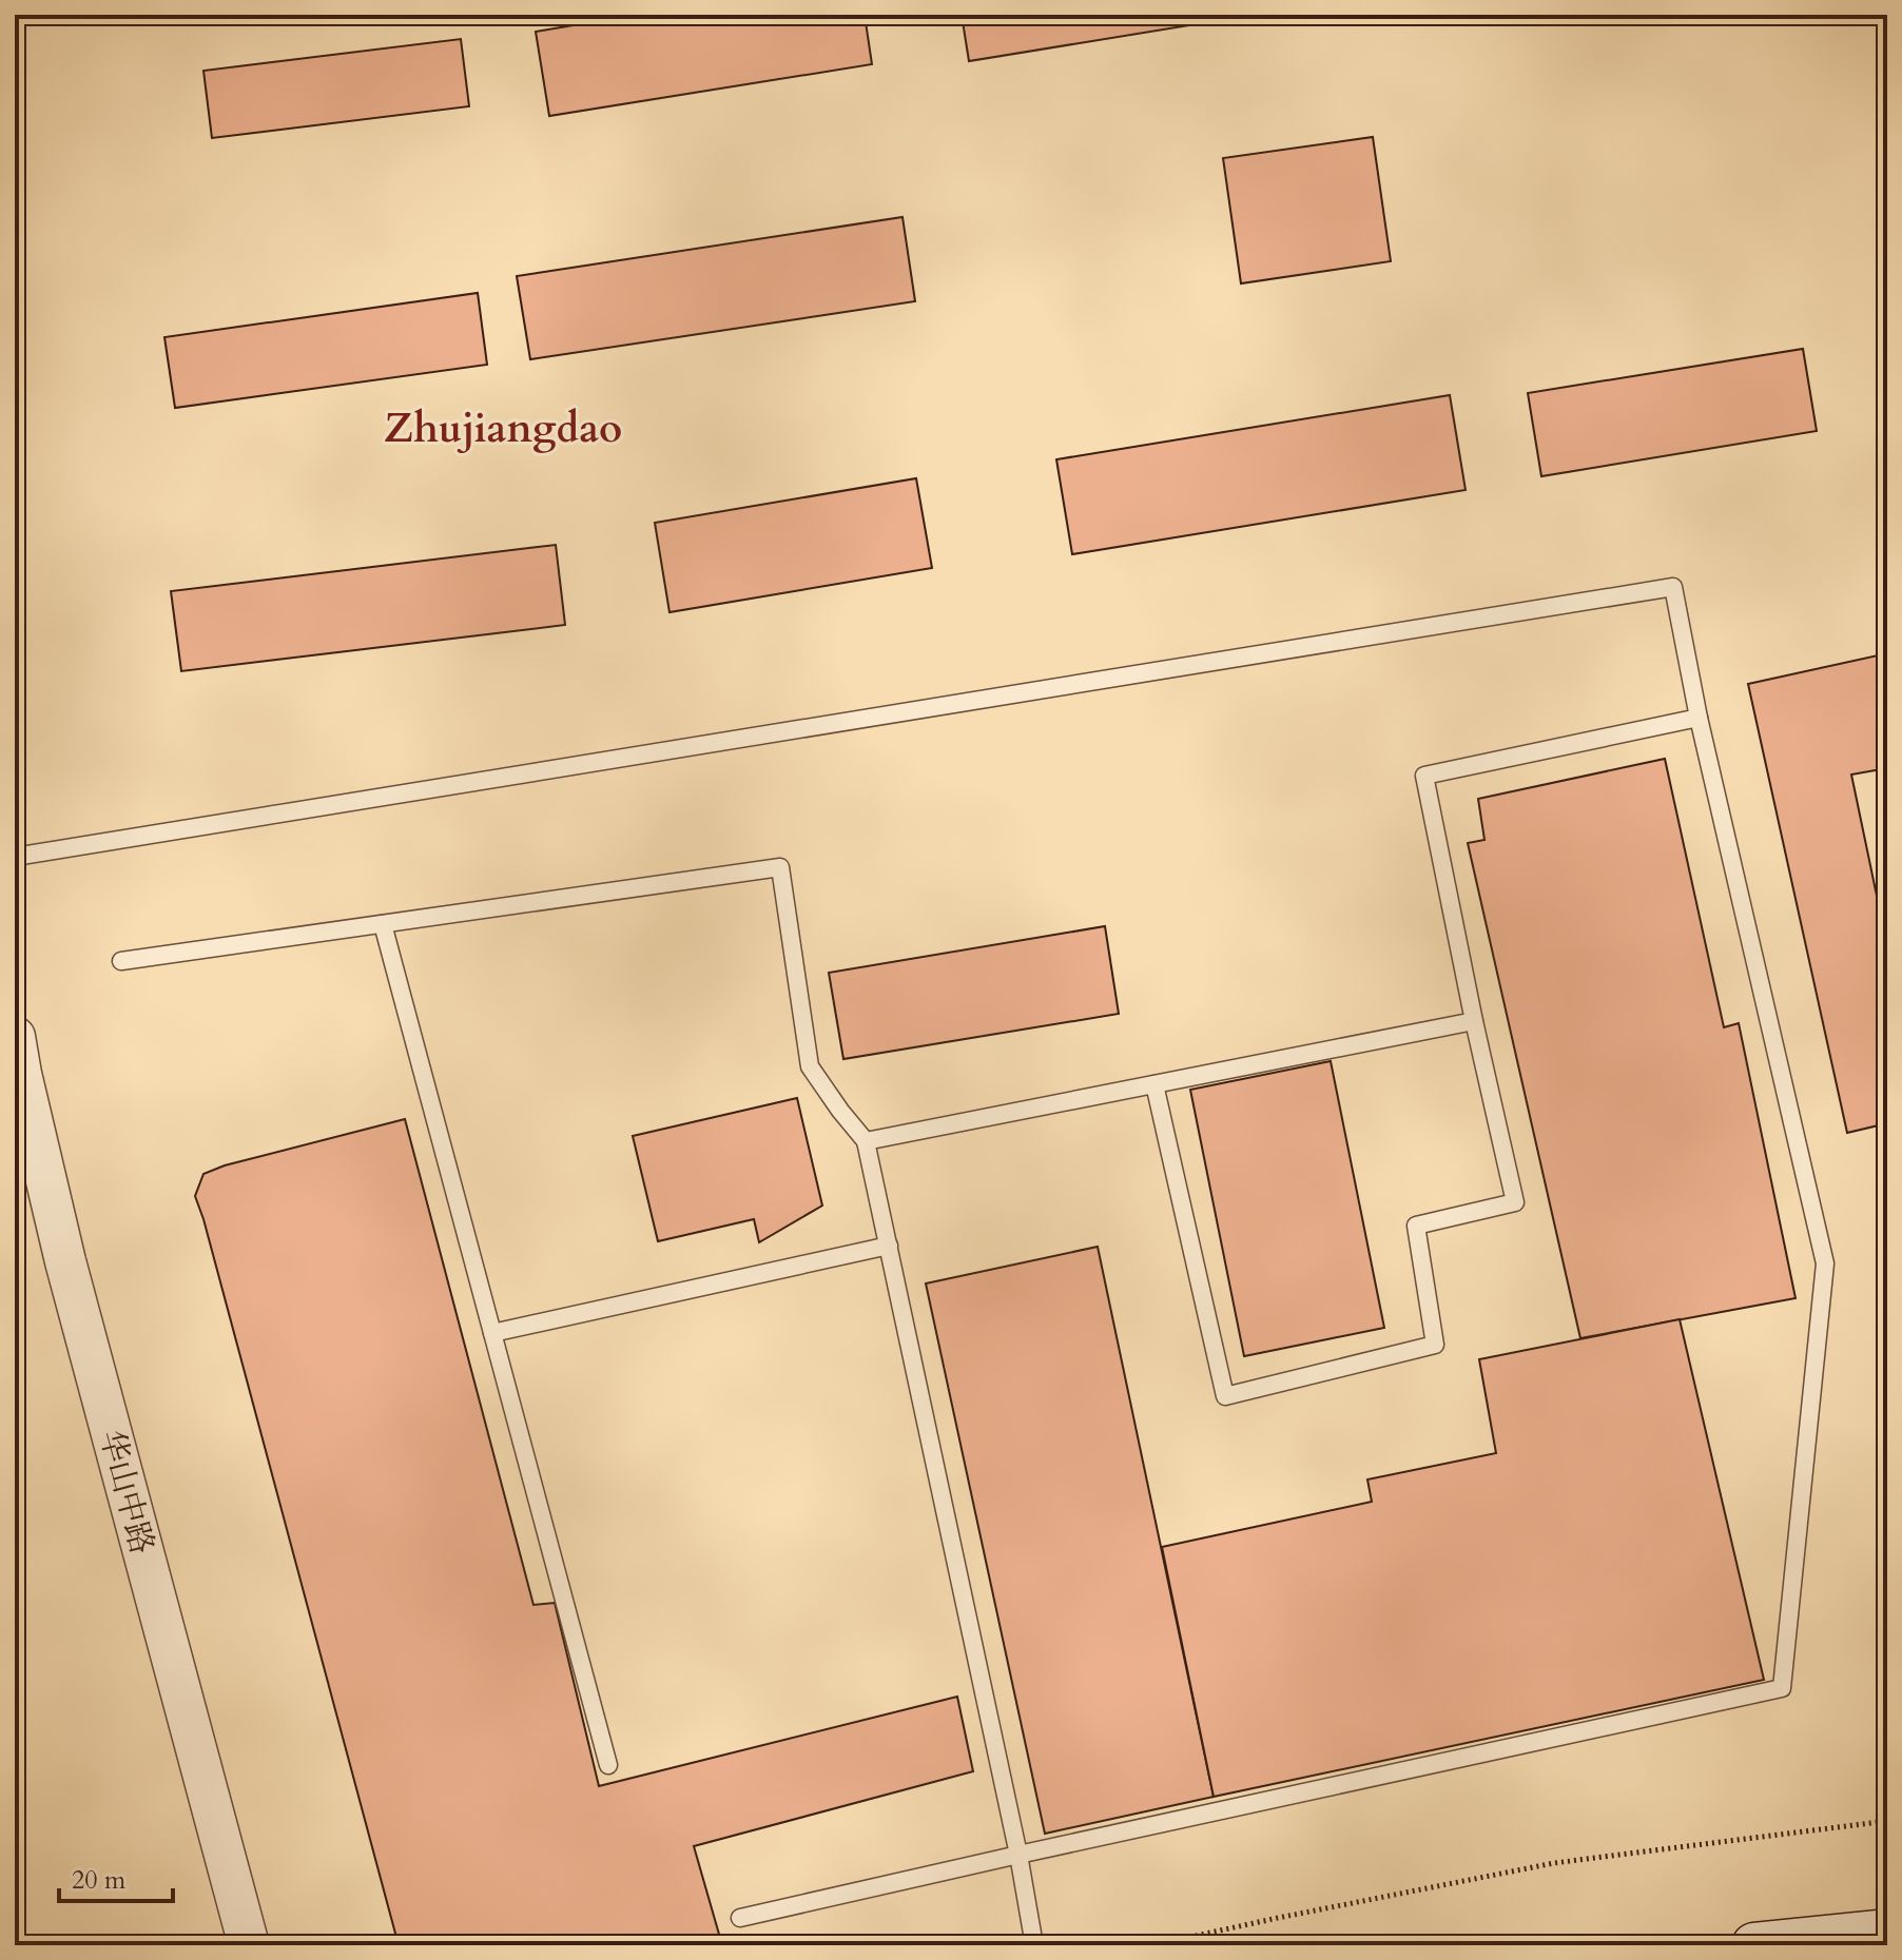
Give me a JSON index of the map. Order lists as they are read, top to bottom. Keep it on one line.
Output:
{"streets":{"street":["华山中路"]},"districts":["Zhujiangdao"],"scale_bar":"20 m"}
